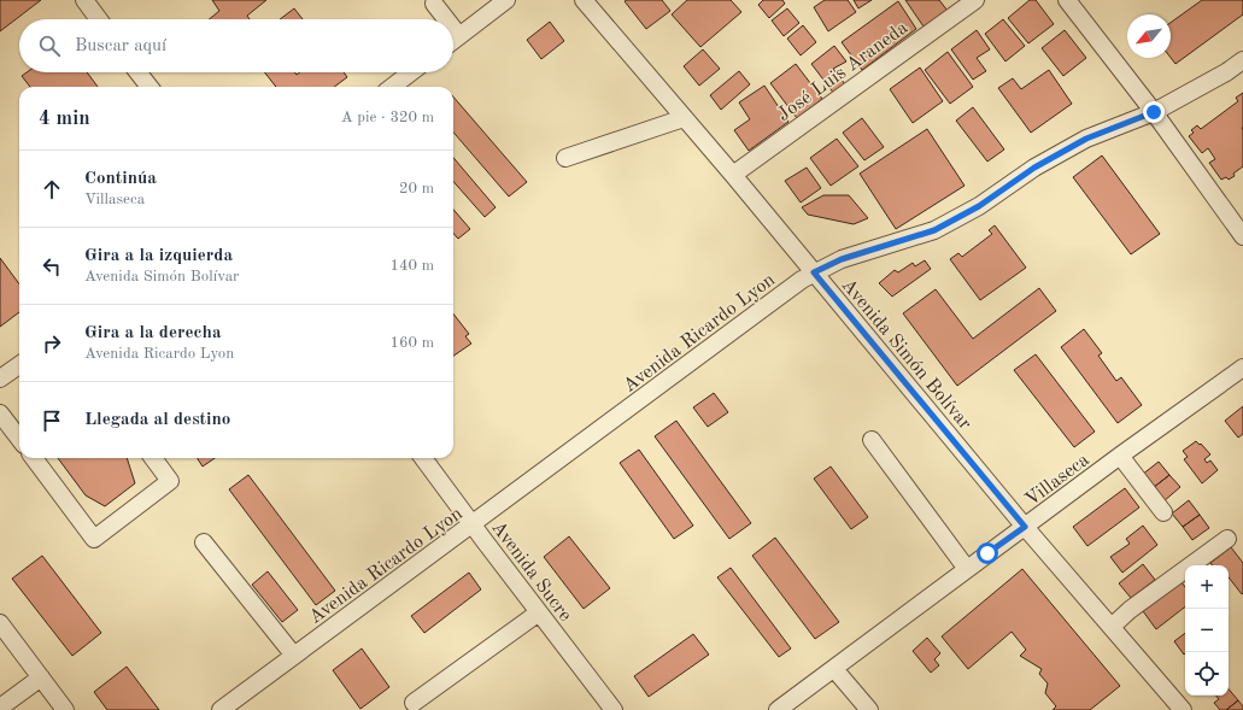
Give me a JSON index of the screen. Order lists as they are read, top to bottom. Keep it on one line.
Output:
{"streets":{"street":["José Luis Araneda","Avenida Ricardo Lyon","Avenida Simón Bolívar","Villaseca","Avenida Sucre"]},"crossings":[["José Luis Araneda","Avenida Simón Bolívar"],["Avenida Ricardo Lyon","Avenida Simón Bolívar"],["Avenida Ricardo Lyon","Avenida Sucre"],["Avenida Simón Bolívar","Villaseca"]],"north":"bottom left","page":{"search":"Buscar aquí","heading":["4 min","A pie · 320 m"],"list":[["Continúa","Villaseca","20 m"],["Gira a la izquierda","Avenida Simón Bolívar","140 m"],["Gira a la derecha","Avenida Ricardo Lyon","160 m"],"Llegada al destino"],"map_buttons":["+","−"]}}
